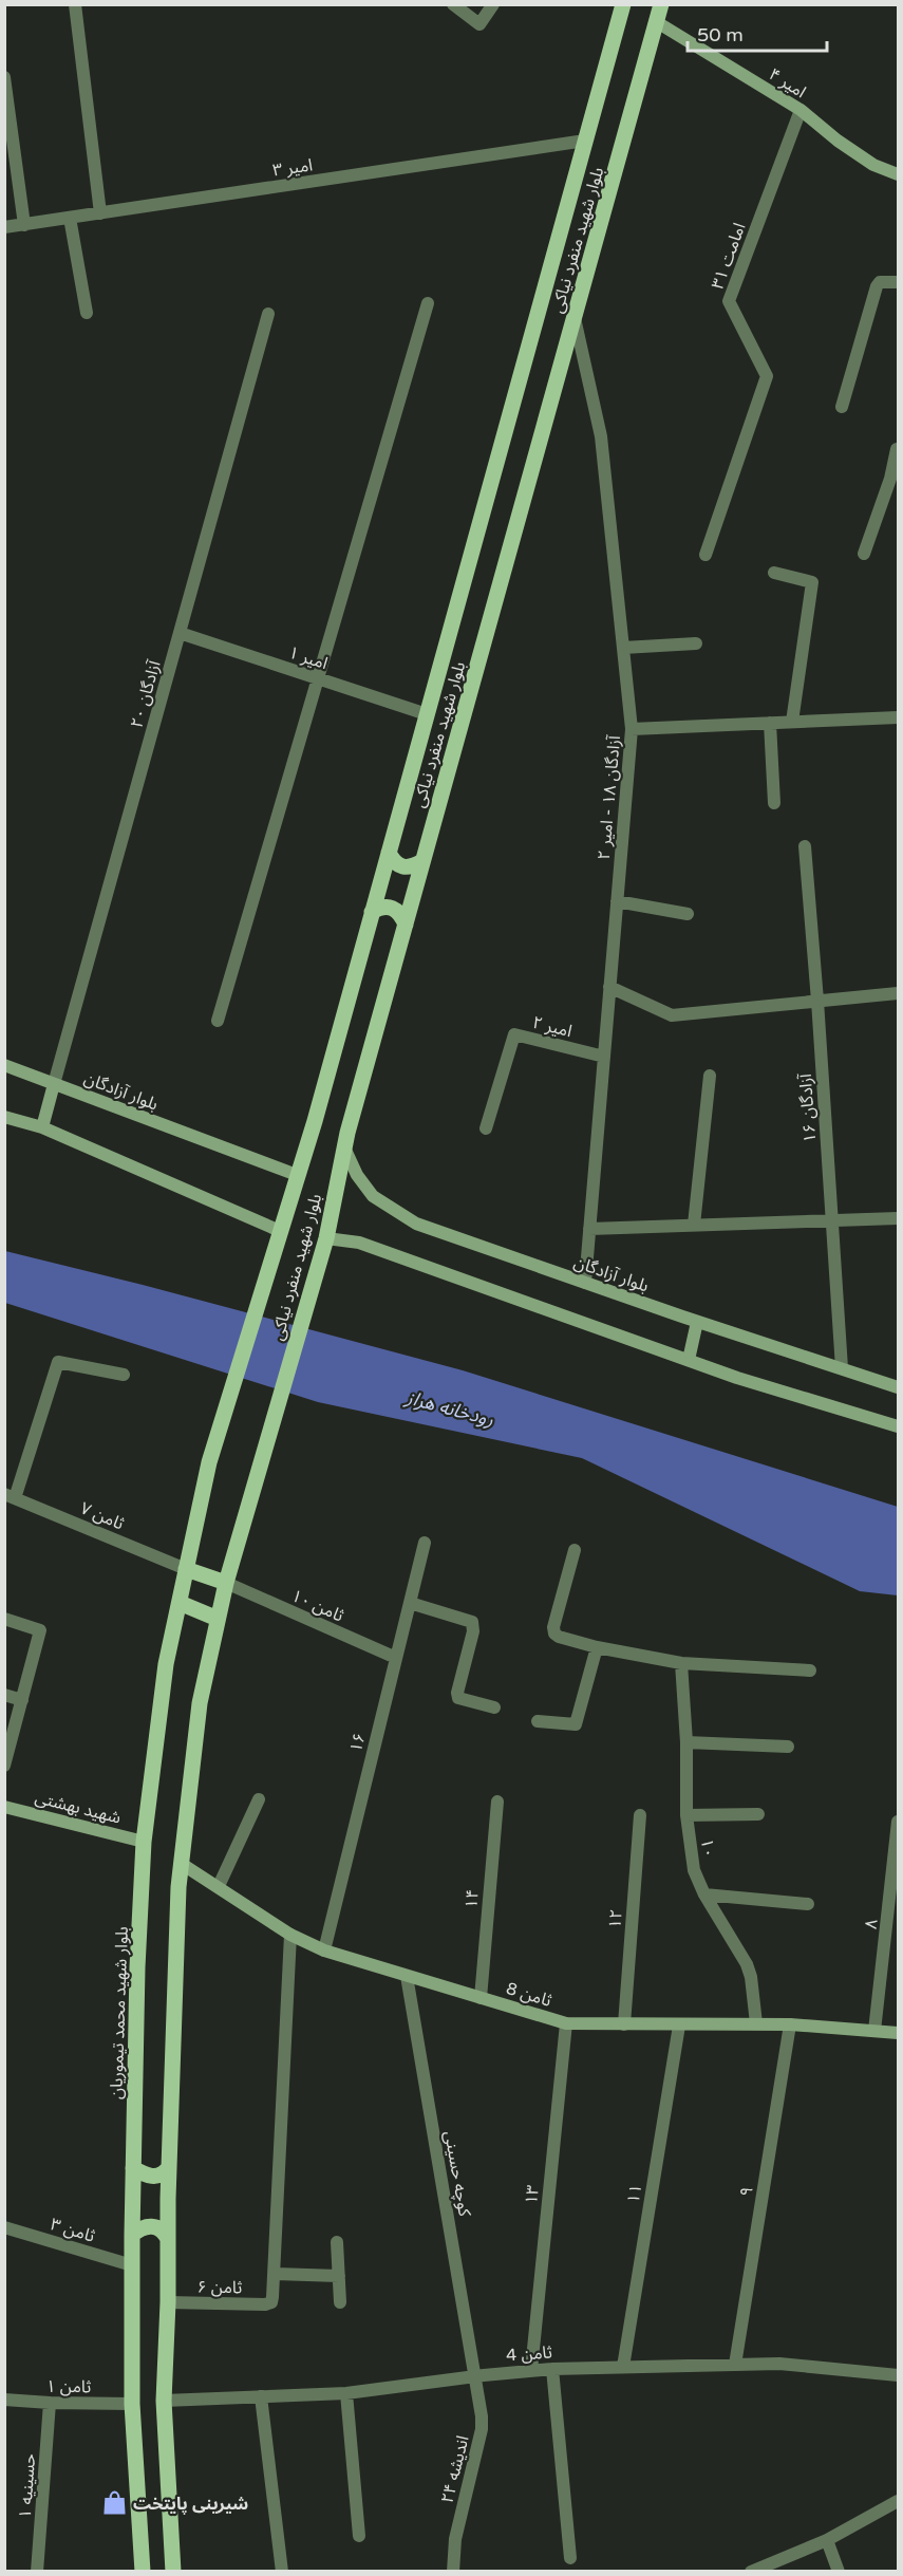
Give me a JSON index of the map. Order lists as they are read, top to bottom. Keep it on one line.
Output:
{"streets":{"main road":["امیر ۴","بلوار شهید منفرد نیاکی","بلوار آزادگان","شهید بهشتی","ثامن 8","بلوار شهید محمد تیموریان"],"street":["امیر ۳","امامت ۳۱","امیر ۱","آزادگان ۲۰","آزادگان ۱۸ - امیر ۲","امیر ۲","آزادگان ۱۶","ثامن ۷","ثامن ۱۰","۱۶","۱۰","۱۴","۱۲","۸","کوچه حسینی","۹","۱۱","۱۳","ثامن ۳","ثامن ۶","ثامن 4","ثامن ۱","اندیشه ۲۴","حسینیه ۱"]},"crossings":[["امیر ۴","بلوار شهید منفرد نیاکی"],["امیر ۴","امامت ۳۱"],["امیر ۳","بلوار شهید منفرد نیاکی"],["بلوار شهید منفرد نیاکی","امیر ۱"],["بلوار شهید منفرد نیاکی","آزادگان ۱۸ - امیر ۲"],["بلوار شهید منفرد نیاکی","بلوار آزادگان"],["بلوار شهید منفرد نیاکی","ثامن ۱۰"],["بلوار شهید منفرد نیاکی","بلوار شهید محمد تیموریان"],["امیر ۱","آزادگان ۲۰"],["آزادگان ۲۰","بلوار آزادگان"],["آزادگان ۱۸ - امیر ۲","امیر ۲"],["آزادگان ۱۸ - امیر ۲","بلوار آزادگان"],["بلوار آزادگان","آزادگان ۱۶"],["ثامن ۷","بلوار شهید محمد تیموریان"],["ثامن ۱۰","۱۶"],["۱۶","ثامن 8"],["شهید بهشتی","بلوار شهید محمد تیموریان"],["۱۰","ثامن 8"],["۱۴","ثامن 8"],["۱۲","ثامن 8"],["۸","ثامن 8"],["ثامن 8","کوچه حسینی"],["ثامن 8","۹"],["ثامن 8","۱۱"],["ثامن 8","۱۳"],["بلوار شهید محمد تیموریان","ثامن ۳"],["بلوار شهید محمد تیموریان","ثامن ۱"],["کوچه حسینی","ثامن 4"],["کوچه حسینی","اندیشه ۲۴"],["۹","ثامن 4"],["۱۱","ثامن 4"],["۱۳","ثامن 4"],["ثامن 4","اندیشه ۲۴"],["ثامن ۱","حسینیه ۱"]],"water":["رودخانه هراز"],"places":{"shop":["شیرینی پایتخت"]},"scale_bar":"50 m"}
